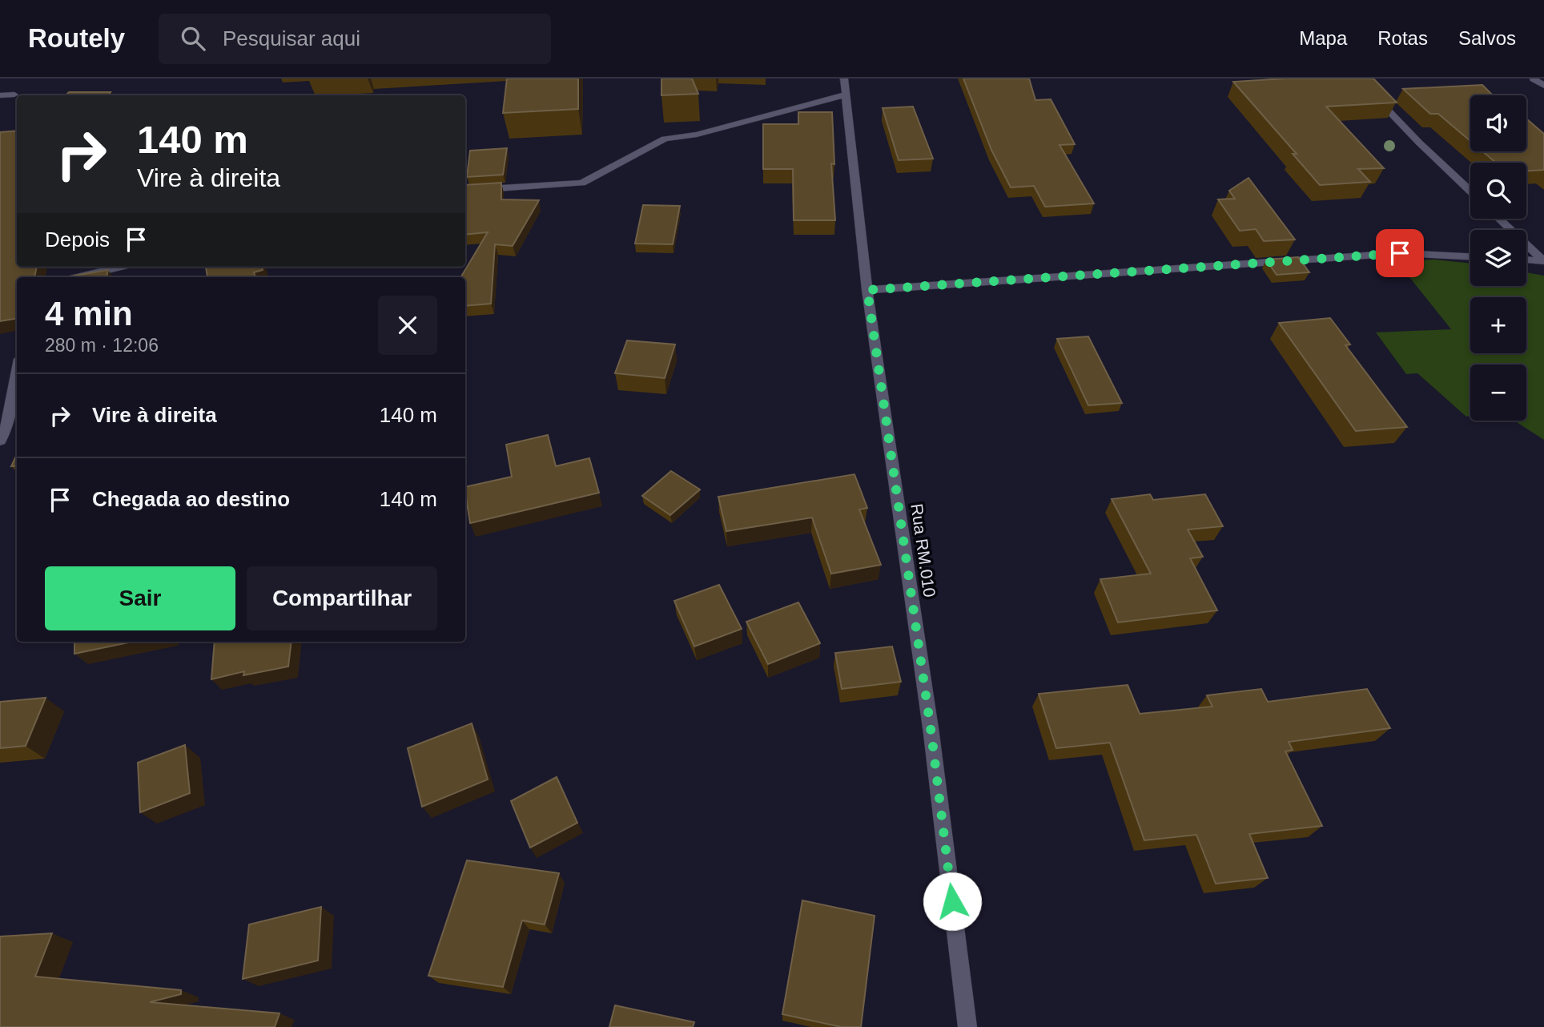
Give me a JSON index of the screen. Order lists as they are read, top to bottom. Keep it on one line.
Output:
{"streets":{"street":["Rua RM.010"]},"page":{"header":"Routely","search":"Pesquisar aqui","nav":["Mapa","Rotas","Salvos"],"map_buttons":["+","−"],"turn":["140 m","Vire à direita"],"then":"Depois","heading":["4 min","280 m · 12:06"],"list":[{"name":"Vire à direita","value":"140 m"},{"name":"Chegada ao destino","value":"140 m"}],"buttons":["Sair","Compartilhar"]}}
